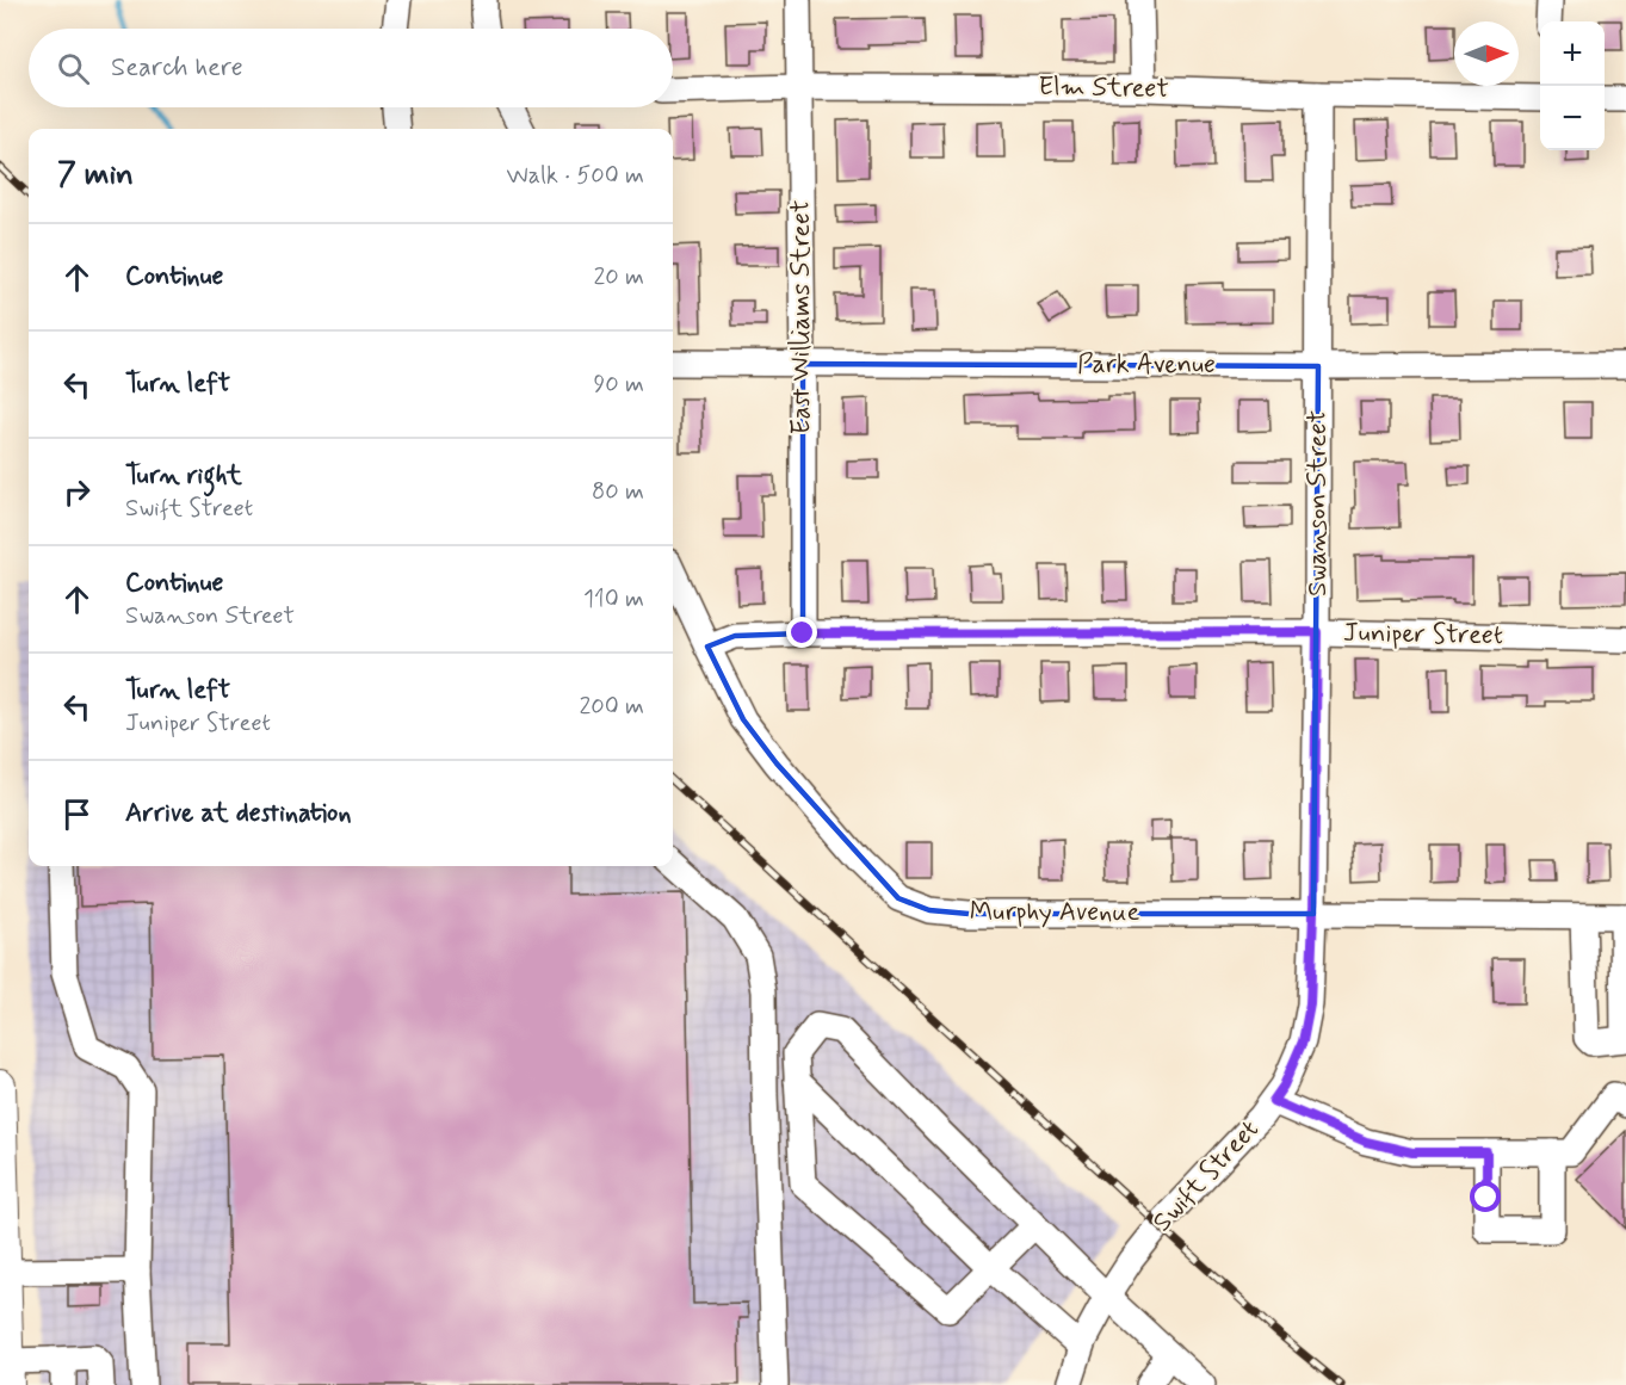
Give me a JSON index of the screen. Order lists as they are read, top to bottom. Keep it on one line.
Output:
{"streets":{"street":["Elm Street","East Williams Street","Park Avenue","Swanson Street","Juniper Street","Murphy Avenue","Swift Street"]},"crossings":[["Elm Street","East Williams Street"],["Elm Street","Swanson Street"],["East Williams Street","Park Avenue"],["East Williams Street","Juniper Street"],["Park Avenue","Swanson Street"],["Swanson Street","Juniper Street"],["Swanson Street","Murphy Avenue"],["Swanson Street","Swift Street"],["Juniper Street","Murphy Avenue"],["Murphy Avenue","Swift Street"]],"north":"right","page":{"map_buttons":["+","−"],"search":"Search here","heading":["7 min","Walk · 500 m"],"list":[["Continue","20 m"],["Turn left","90 m"],["Turn right","Swift Street","80 m"],["Continue","Swanson Street","110 m"],["Turn left","Juniper Street","200 m"],"Arrive at destination"]}}
